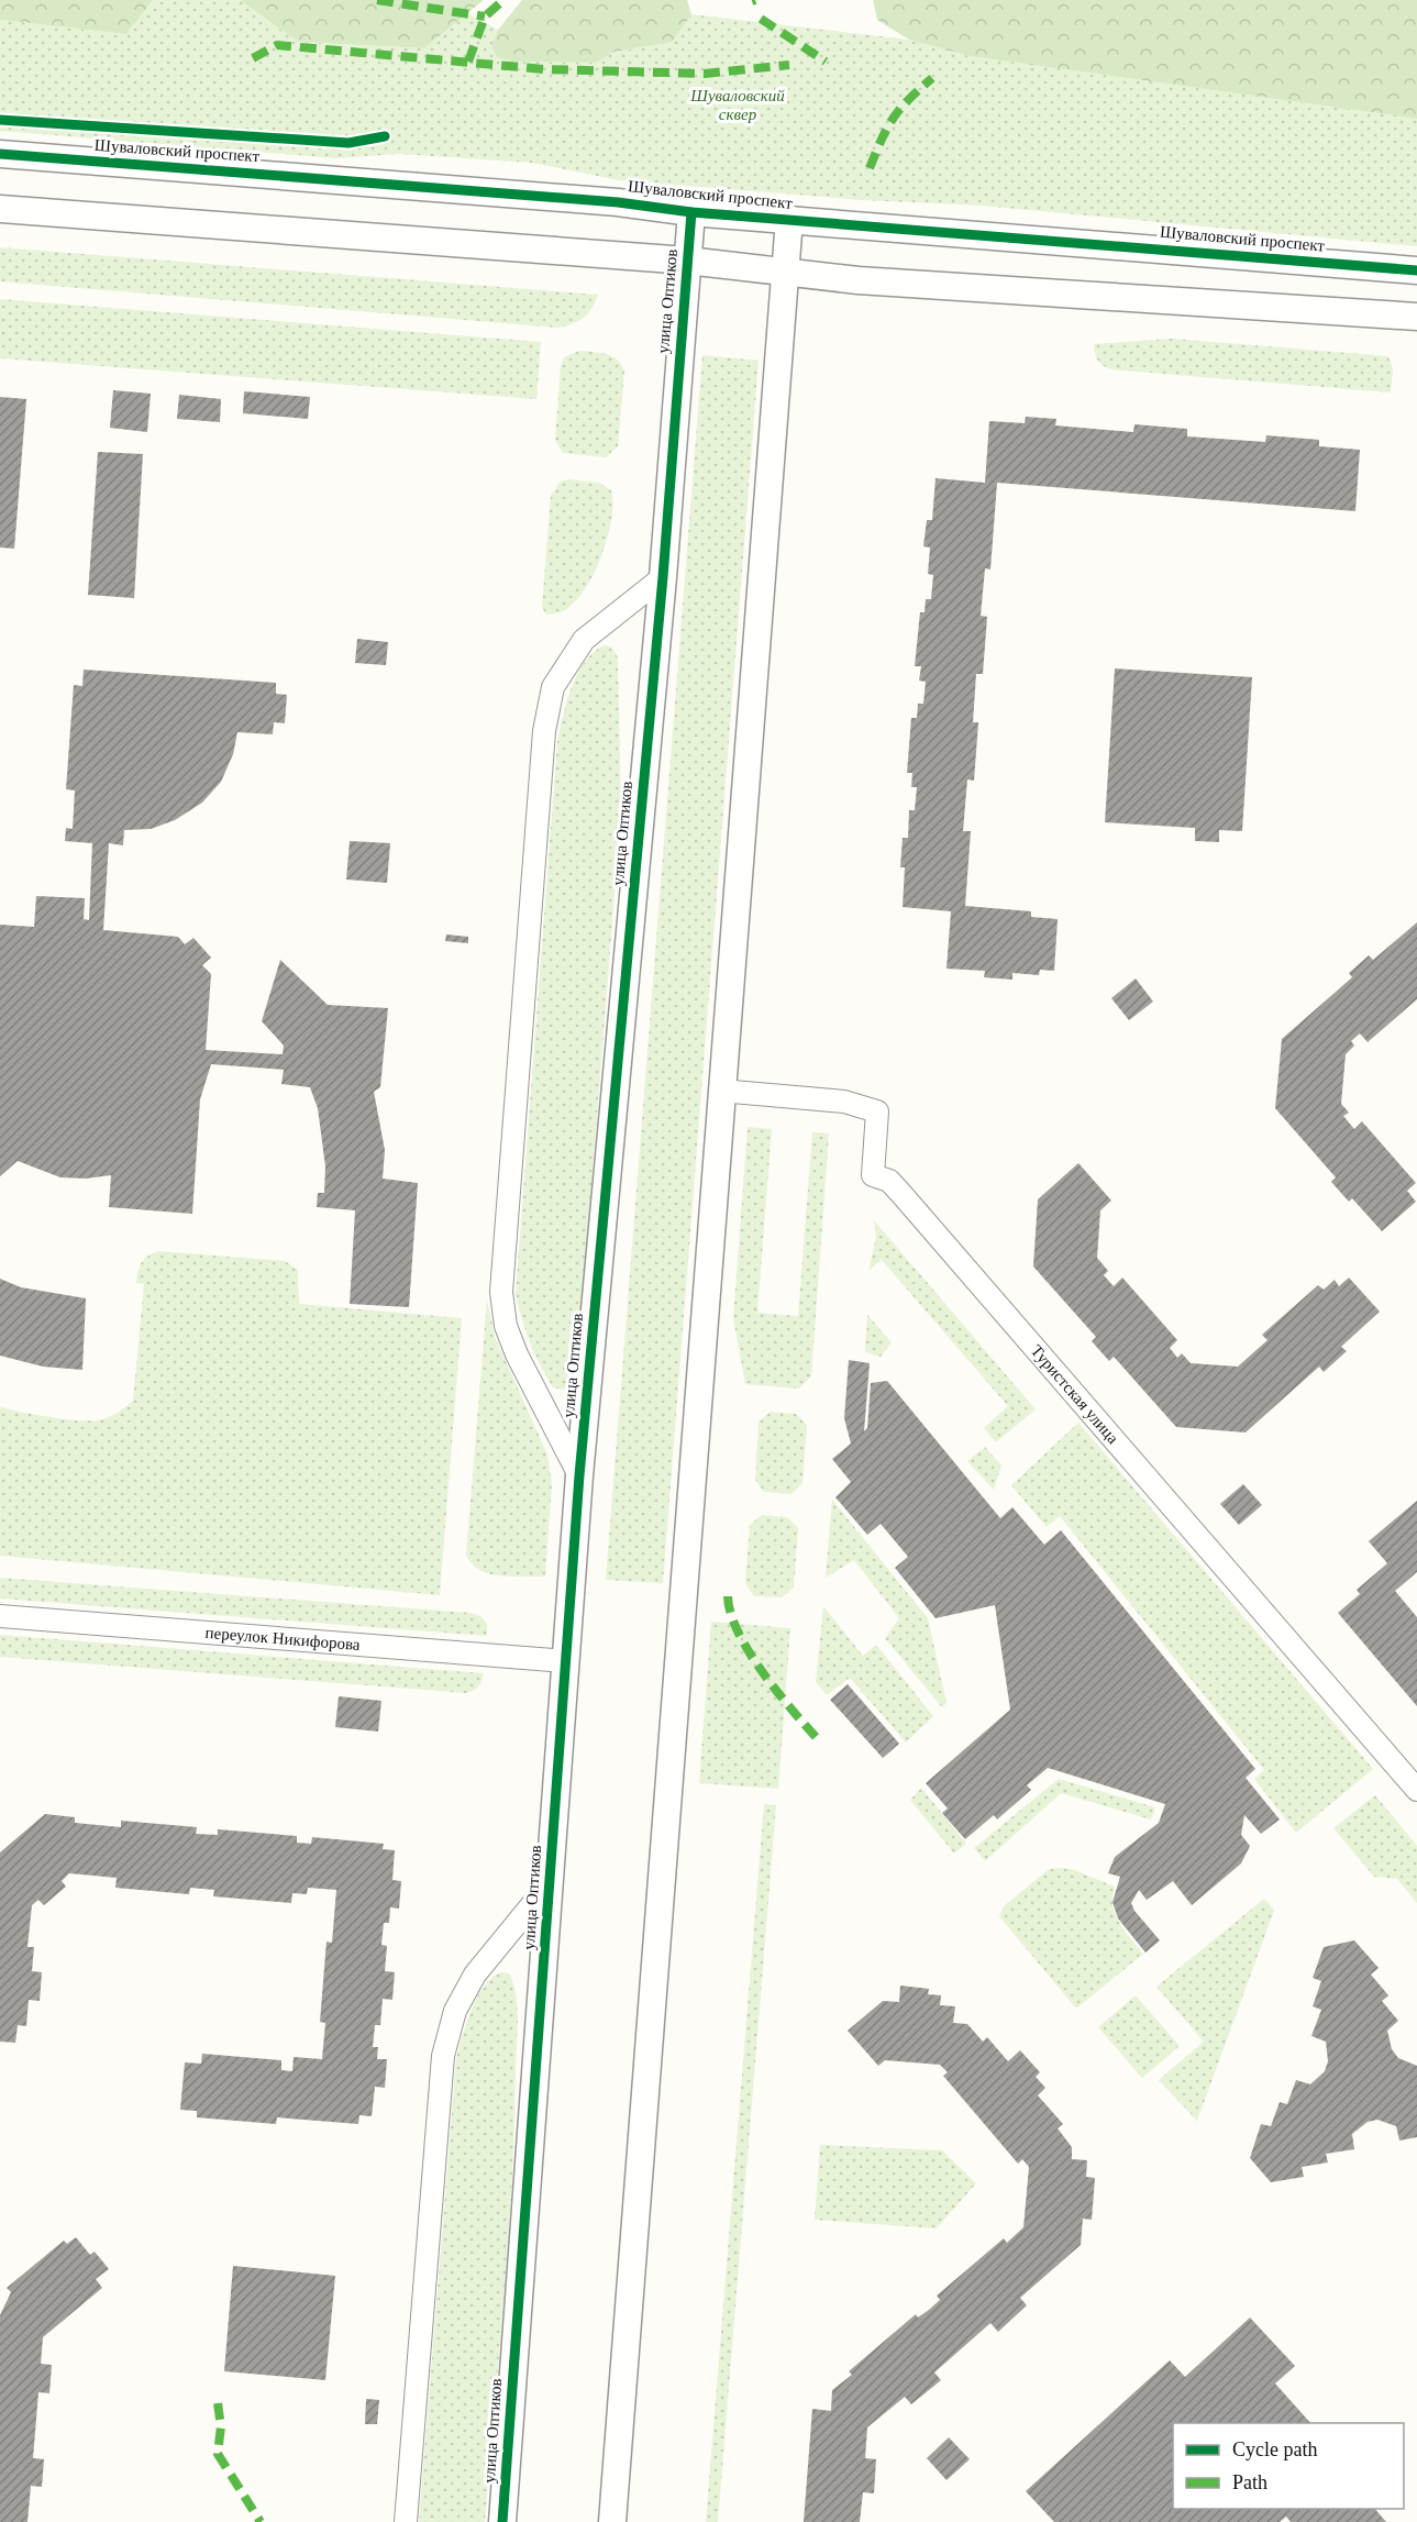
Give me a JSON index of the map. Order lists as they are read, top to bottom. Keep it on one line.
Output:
{"streets":{"street":["Шуваловский проспект","улица Оптиков","Туристская улица","переулок Никифорова"]},"crossings":[["Шуваловский проспект","улица Оптиков"],["улица Оптиков","переулок Никифорова"]],"parks":["Шуваловский сквер"],"legend":["Cycle path","Path"]}
